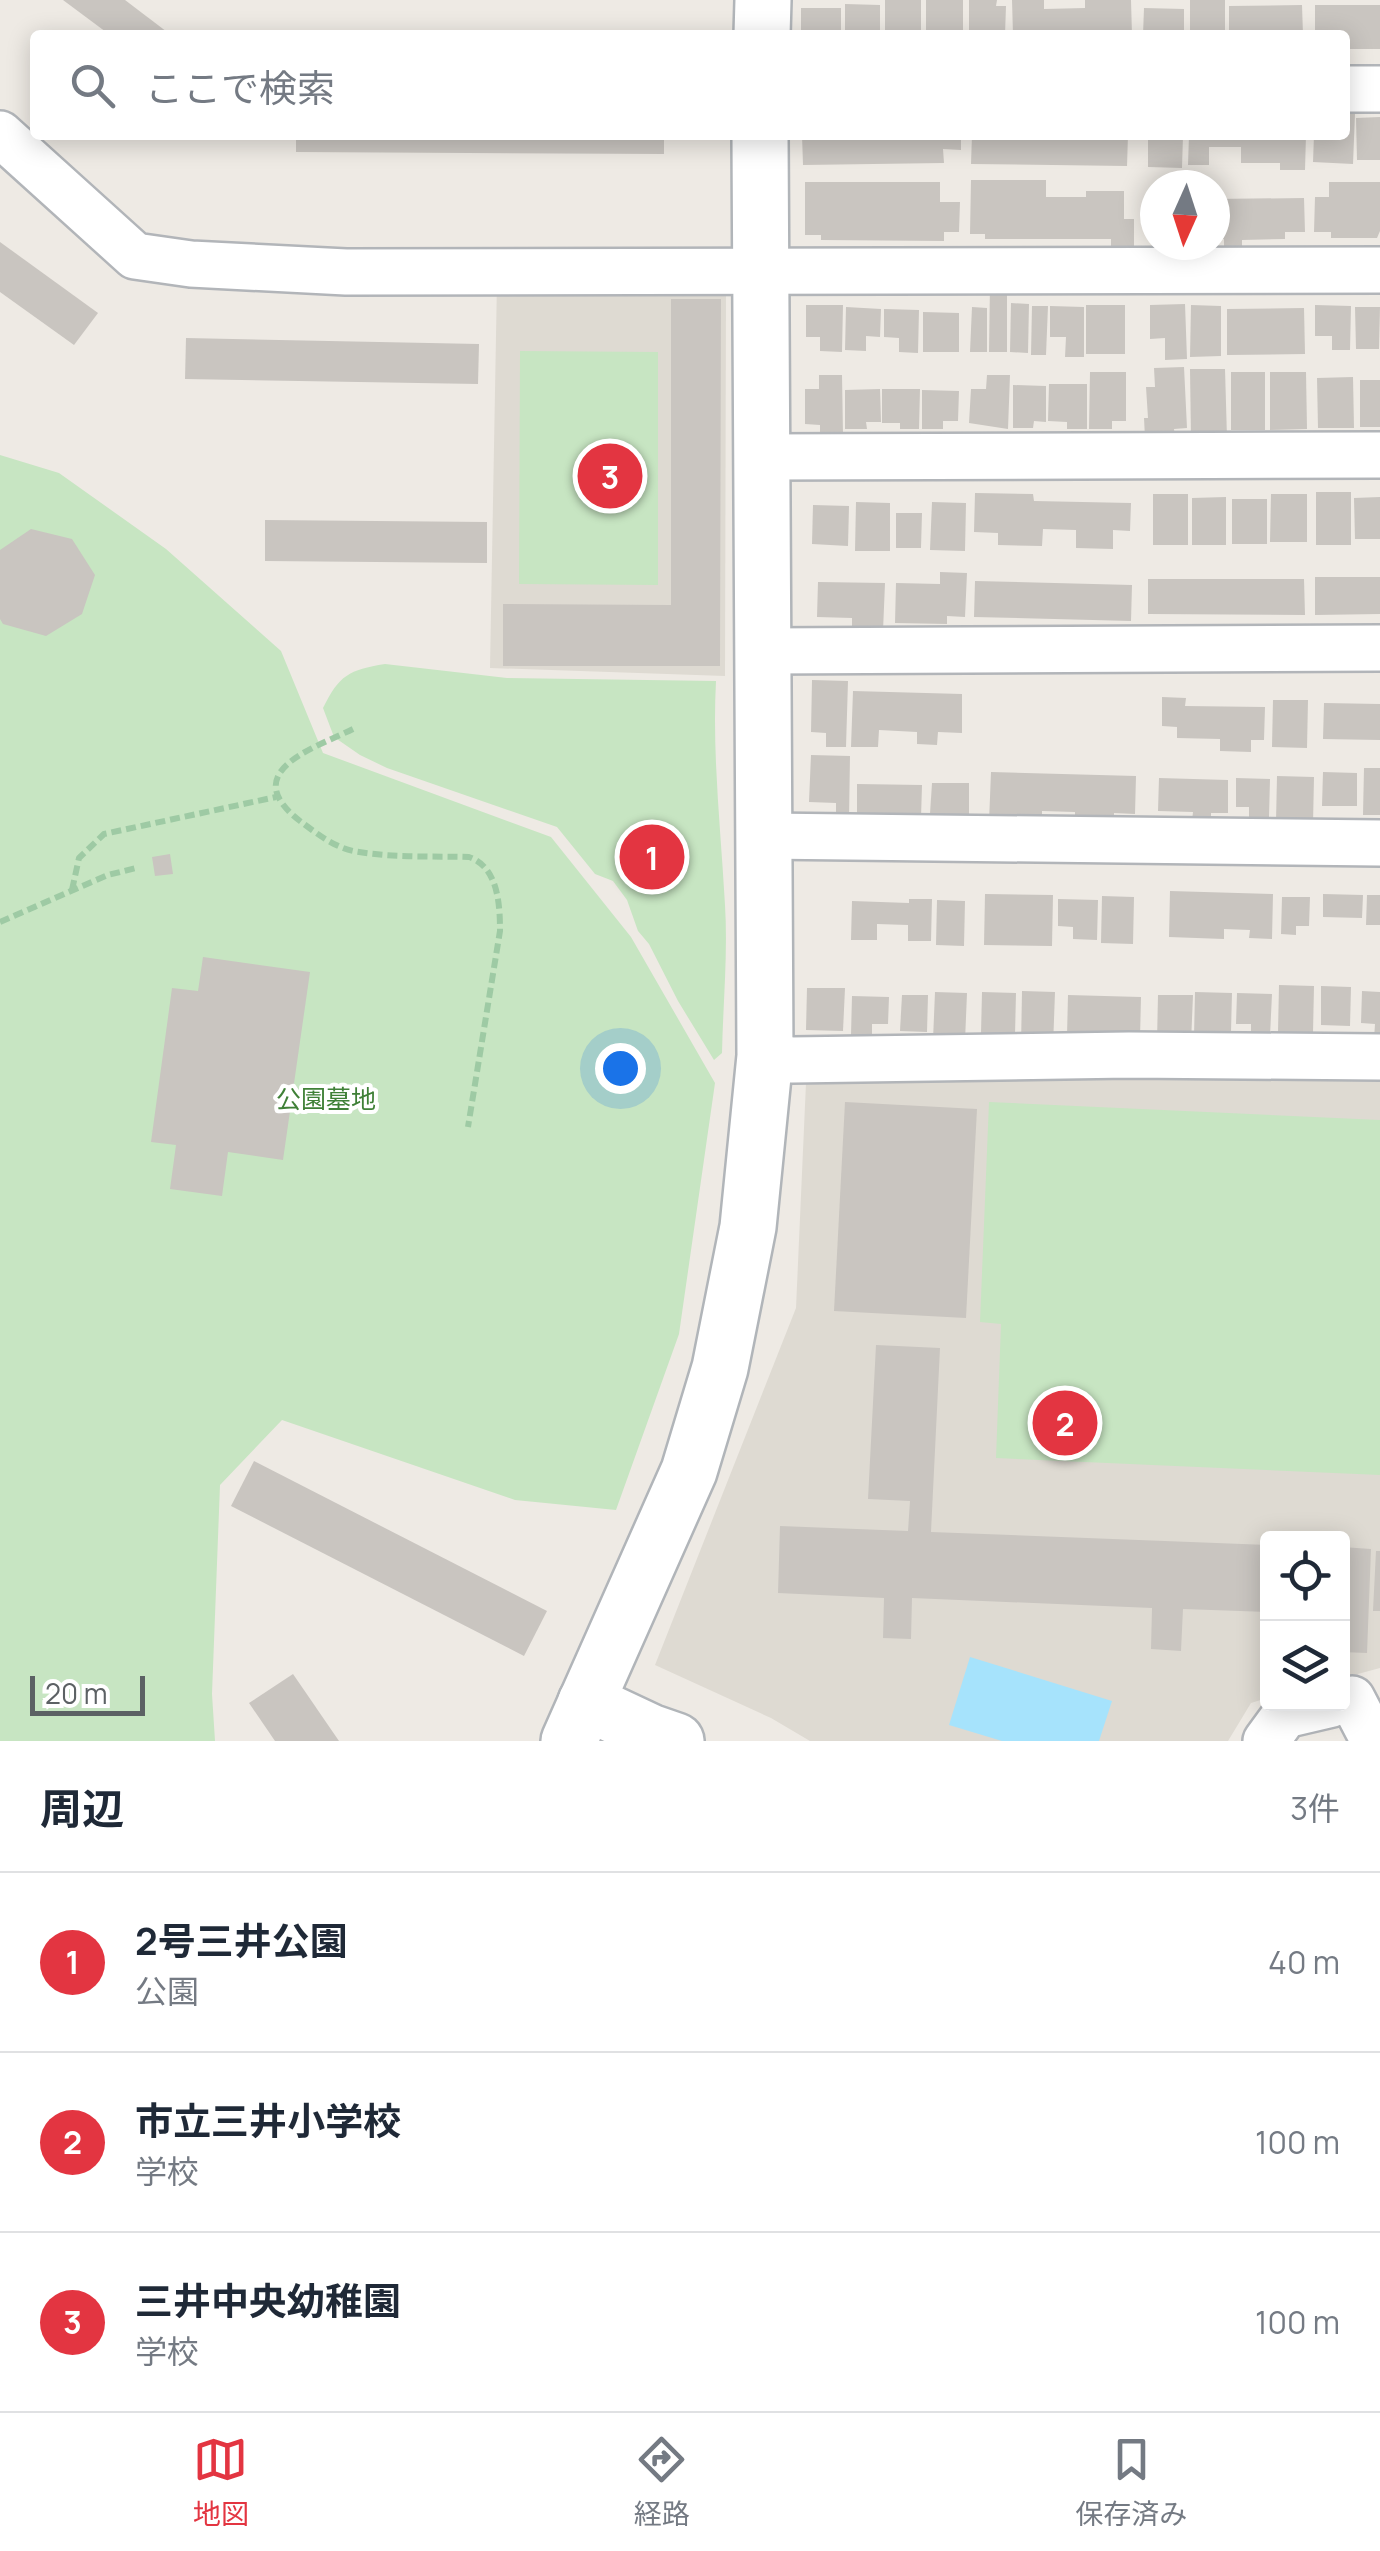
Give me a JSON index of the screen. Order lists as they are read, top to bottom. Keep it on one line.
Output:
{"parks":["公園墓地"],"scale_bar":"20 m","north":"bottom","page":{"search":"ここで検索","pins":["3","1","2"],"scale":"20 m","heading":["周辺","3件"],"list":[{"mark":"1","name":"2号三井公園","note":"公園","value":"40 m"},{"mark":"2","name":"市立三井小学校","note":"学校","value":"100 m"},{"mark":"3","name":"三井中央幼稚園","note":"学校","value":"100 m"}],"nav":["地図","経路","保存済み"]}}
